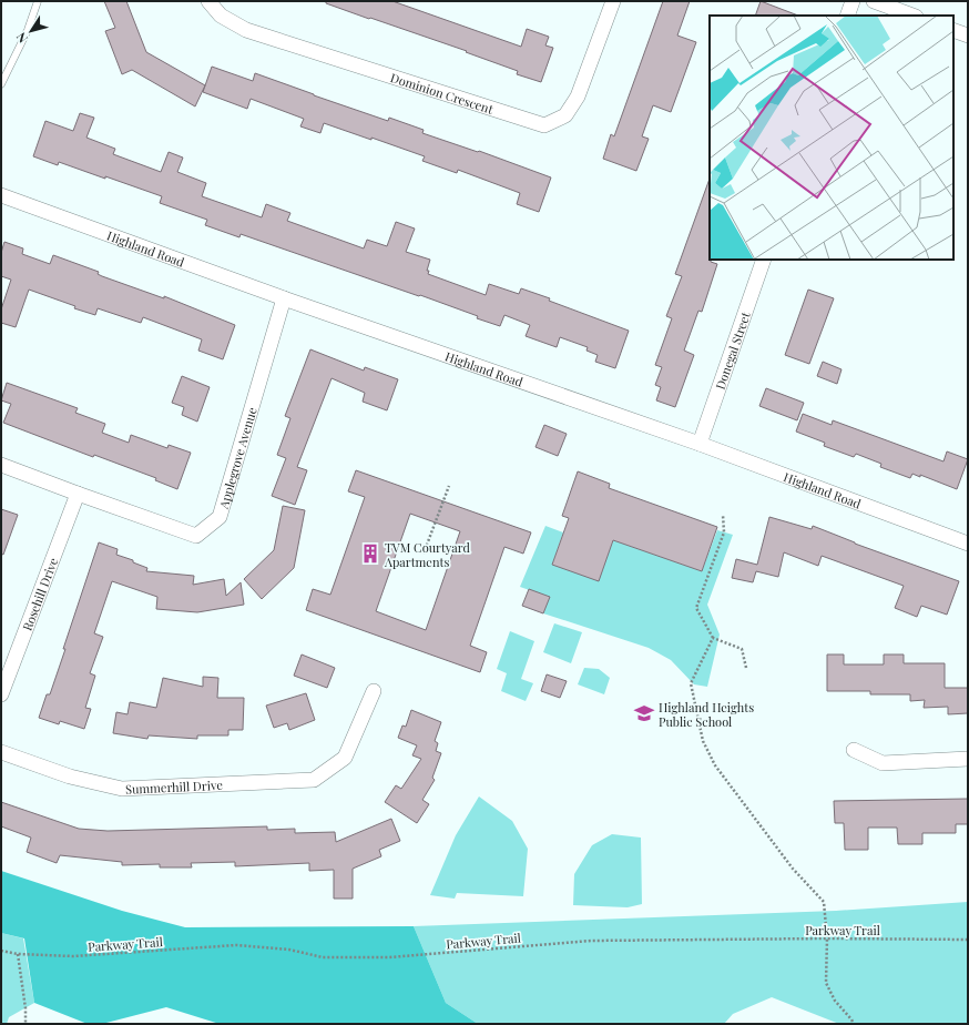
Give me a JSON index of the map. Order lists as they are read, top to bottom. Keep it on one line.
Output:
{"streets":{"street":["Dominion Crescent","Highland Road","Donegal Street","Applegrove Avenue","Rosehill Drive","Summerhill Drive"],"path":["Parkway Trail"]},"crossings":[["Highland Road","Donegal Street"],["Highland Road","Applegrove Avenue"],["Applegrove Avenue","Rosehill Drive"]],"places":{"building":["TVM Courtyard Apartments"],"school or university":["Highland Heights Public School"]},"north":"bottom left"}
